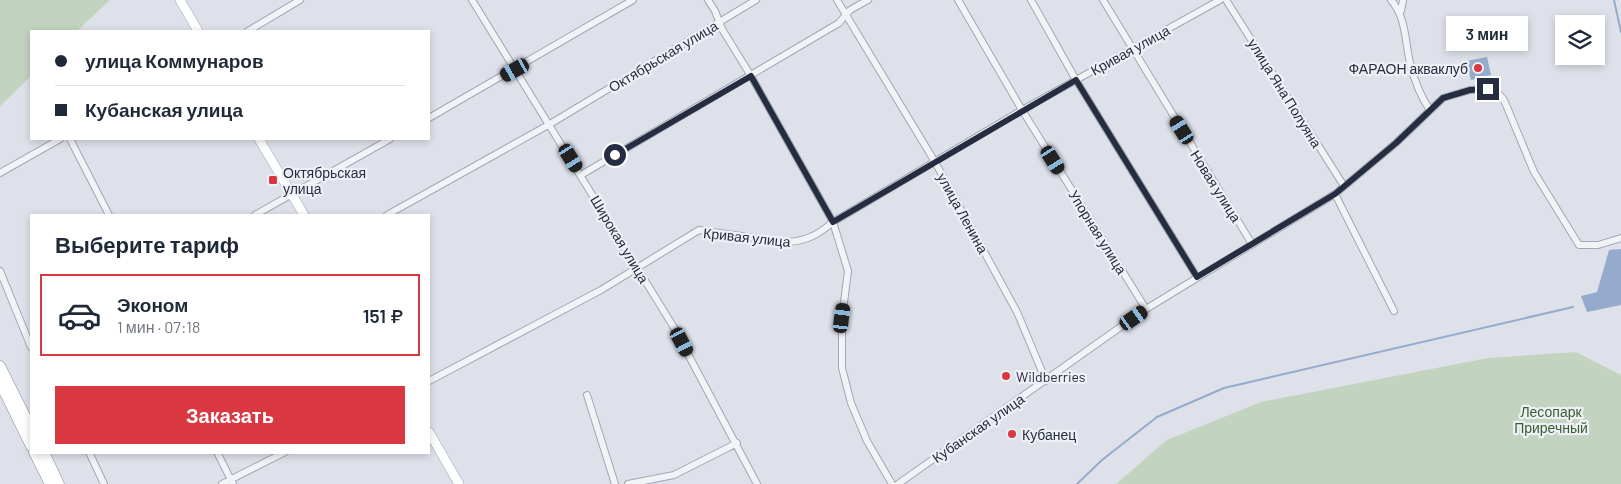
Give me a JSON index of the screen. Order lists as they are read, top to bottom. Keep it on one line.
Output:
{"streets":{"street":["Кривая улица","Октябрьская улица","улица Яна Полуяна","Новая улица","улица Ленина","Упорная улица","Широкая улица","Кубанская улица"]},"crossings":[["Кривая улица","Новая улица"],["Кривая улица","улица Ленина"],["Кривая улица","Упорная улица"],["Кривая улица","Широкая улица"],["Октябрьская улица","Широкая улица"],["улица Яна Полуяна","Кубанская улица"],["Новая улица","Кубанская улица"],["улица Ленина","Кубанская улица"],["Упорная улица","Кубанская улица"]],"parks":["Лесопарк Приречный"],"places":{"other":["ФАРАОН акваклуб","Wildberries","Кубанец"],"transit":["Октябрьская улица"]},"page":{"bubble":"3 мин","banner":["улица Коммунаров","Кубанская улица"],"heading":"Выберите тариф","list":[{"name":"Эконом","note":"1 мин · 07:18","value":"151 ₽"}],"buttons":"Заказать"}}
